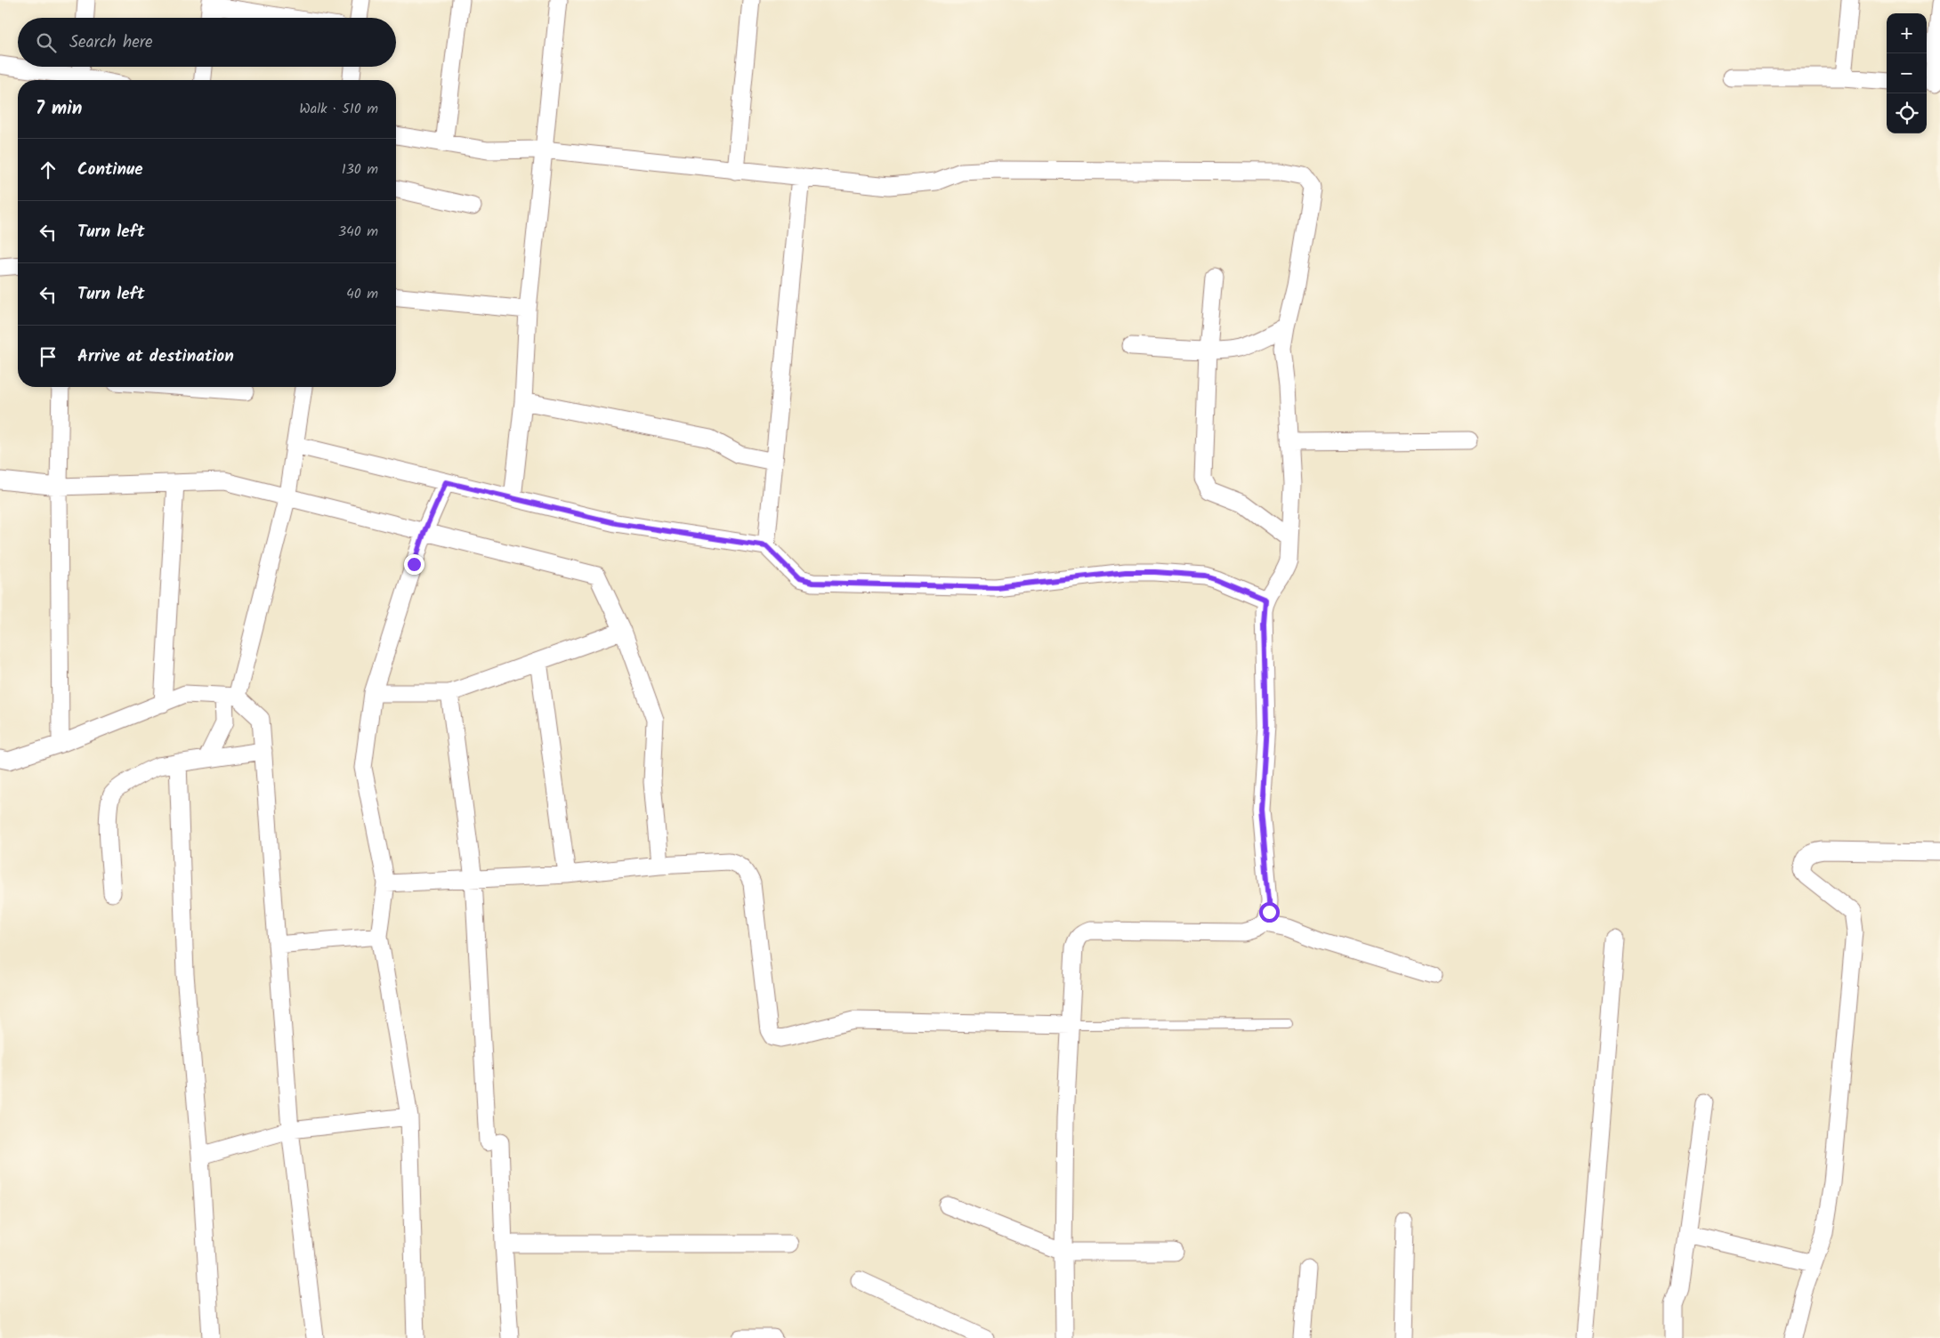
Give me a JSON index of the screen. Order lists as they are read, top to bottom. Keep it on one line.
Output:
{"page":{"map_buttons":["+","−"],"search":"Search here","heading":["7 min","Walk · 510 m"],"list":[["Continue","130 m"],["Turn left","340 m"],["Turn left","40 m"],"Arrive at destination"]}}
